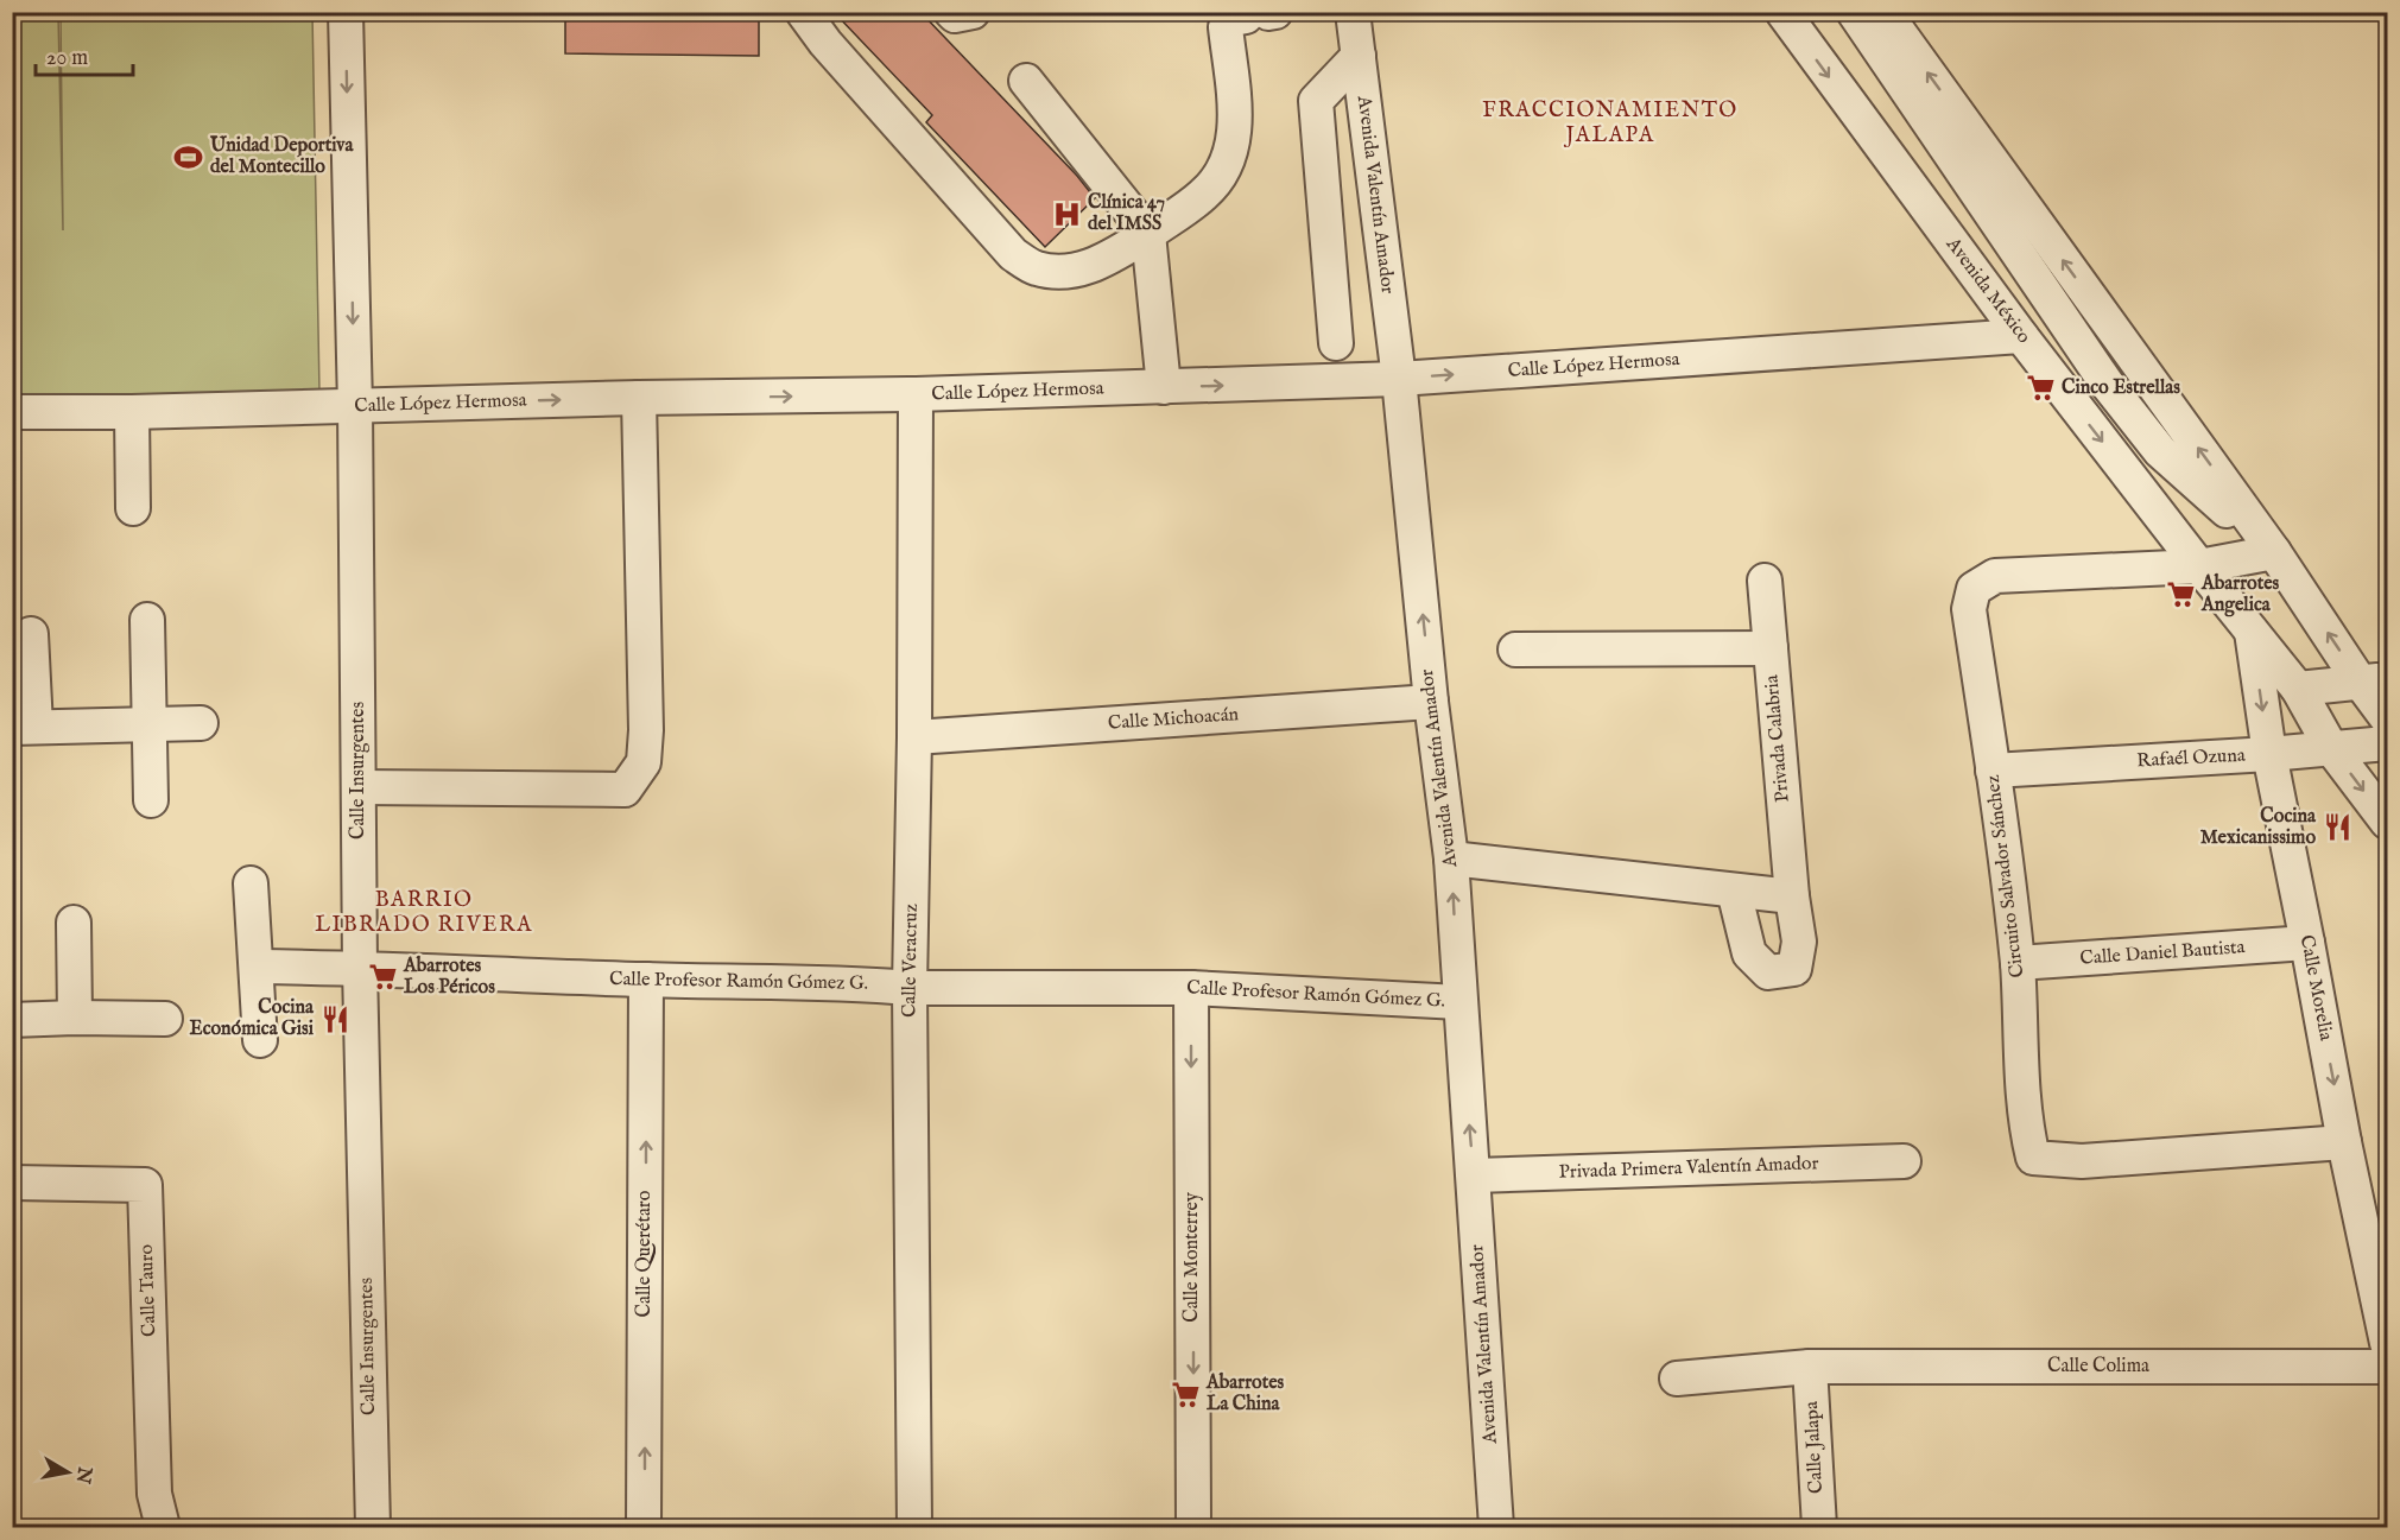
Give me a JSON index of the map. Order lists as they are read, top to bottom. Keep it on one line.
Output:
{"streets":{"street":["Avenida Valentín Amador","Avenida México","Calle López Hermosa","Calle Michoacán","Privada Calabria","Rafaél Ozuna","Calle Insurgentes","Circuito Salvador Sánchez","Calle Daniel Bautista","Calle Veracruz","Calle Profesor Ramón Gómez G.","Calle Morelia","Privada Primera Valentín Amador","Calle Querétaro","Calle Monterrey","Calle Tauro","Calle Colima","Calle Jalapa"]},"crossings":[["Avenida Valentín Amador","Calle López Hermosa"],["Avenida Valentín Amador","Calle Michoacán"],["Avenida Valentín Amador","Calle Profesor Ramón Gómez G."],["Avenida Valentín Amador","Privada Primera Valentín Amador"],["Avenida México","Calle López Hermosa"],["Avenida México","Rafaél Ozuna"],["Avenida México","Circuito Salvador Sánchez"],["Avenida México","Calle Morelia"],["Calle López Hermosa","Calle Insurgentes"],["Calle López Hermosa","Calle Veracruz"],["Calle Michoacán","Calle Veracruz"],["Rafaél Ozuna","Circuito Salvador Sánchez"],["Rafaél Ozuna","Calle Morelia"],["Calle Insurgentes","Calle Profesor Ramón Gómez G."],["Circuito Salvador Sánchez","Calle Daniel Bautista"],["Circuito Salvador Sánchez","Calle Morelia"],["Calle Daniel Bautista","Calle Morelia"],["Calle Veracruz","Calle Profesor Ramón Gómez G."],["Calle Profesor Ramón Gómez G.","Calle Querétaro"],["Calle Profesor Ramón Gómez G.","Calle Monterrey"],["Calle Colima","Calle Jalapa"]],"one_way":["Avenida Valentín Amador","Calle López Hermosa","Calle Morelia","Calle Querétaro","Calle Monterrey"],"districts":["FRACCIONAMIENTO JALAPA","BARRIO LIBRADO RIVERA"],"places":{"sports":["Unidad Deportiva del Montecillo"],"hospital":["Clínica 47 del IMSS"],"supermarket":["Cinco Estrellas","Abarrotes Angelica","Abarrotes Los Péricos","Abarrotes La China"],"restaurant":["Cocina Mexicanissimo","Cocina Económica Gisi"]},"scale_bar":"20 m","north":"right"}
